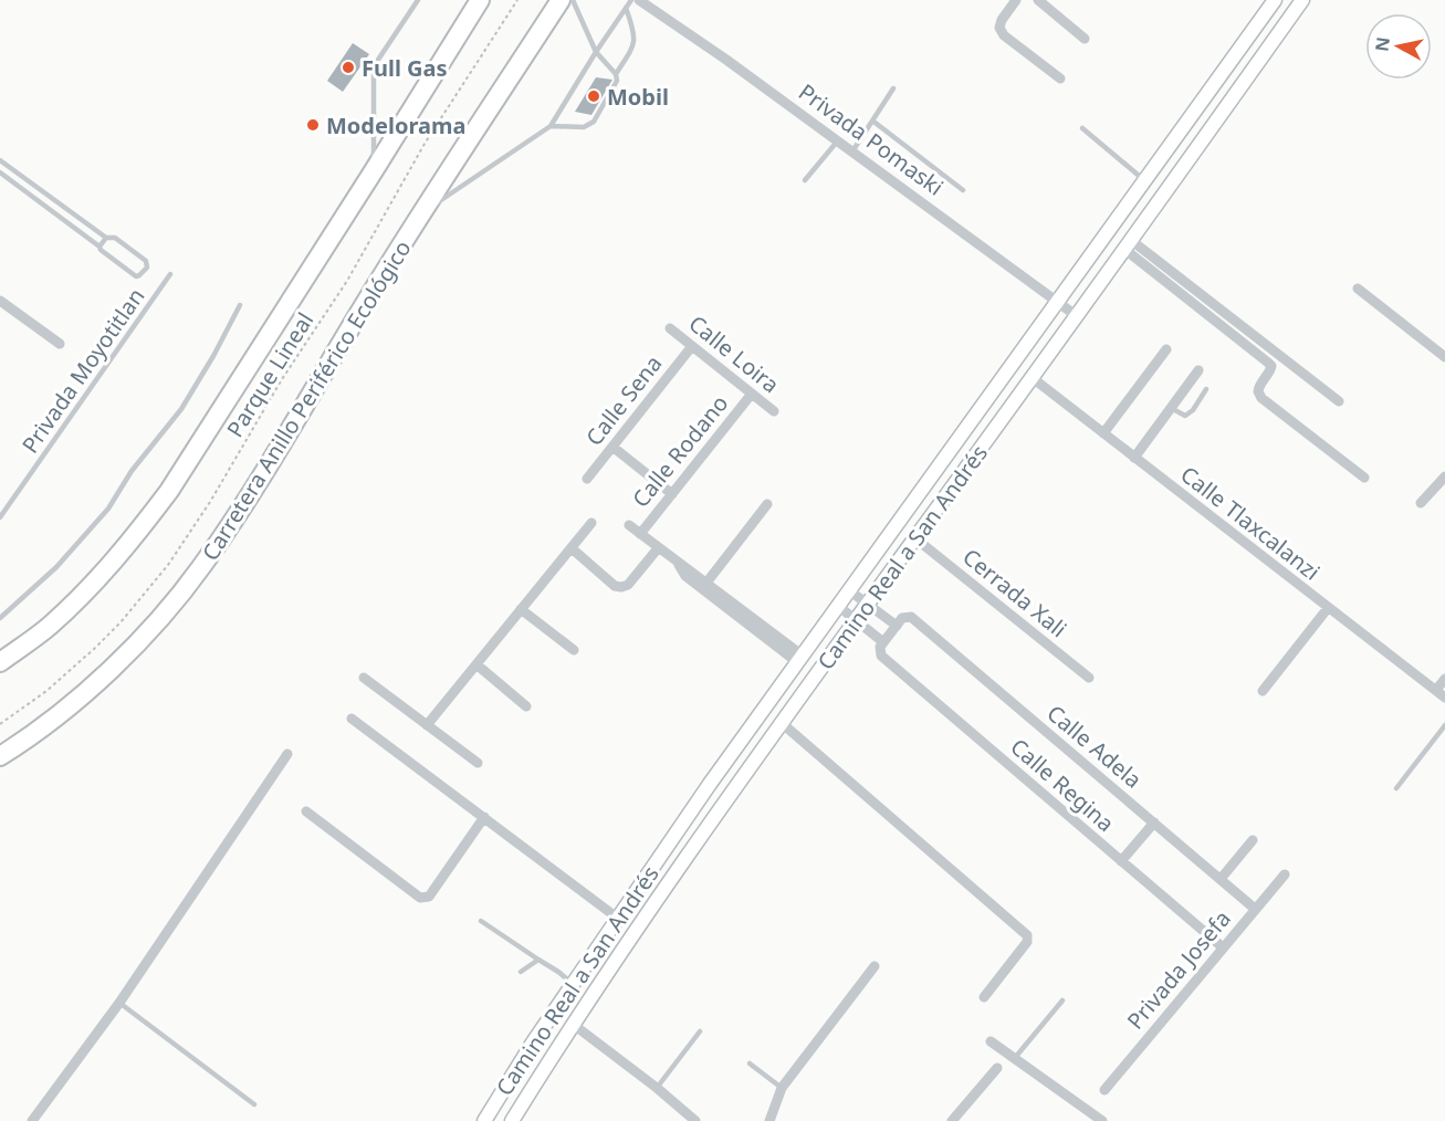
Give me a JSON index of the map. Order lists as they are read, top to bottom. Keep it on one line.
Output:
{"streets":{"highway":["Carretera Anillo Periférico Ecológico"],"main road":["Camino Real a San Andrés"],"street":["Privada Pomaski","Calle Loira","Calle Sena","Calle Rodano","Calle Tlaxcalanzi","Cerrada Xali","Calle Adela","Calle Regina","Privada Josefa"],"lane":["Privada Moyotitlan"],"path":["Parque Lineal"]},"crossings":[["Privada Pomaski","Camino Real a San Andrés"],["Calle Loira","Calle Sena"],["Calle Loira","Calle Rodano"],["Calle Tlaxcalanzi","Camino Real a San Andrés"],["Camino Real a San Andrés","Cerrada Xali"],["Camino Real a San Andrés","Calle Regina"],["Calle Adela","Privada Josefa"],["Calle Regina","Privada Josefa"]],"places":["Full Gas","Mobil","Modelorama"],"north":"left"}
